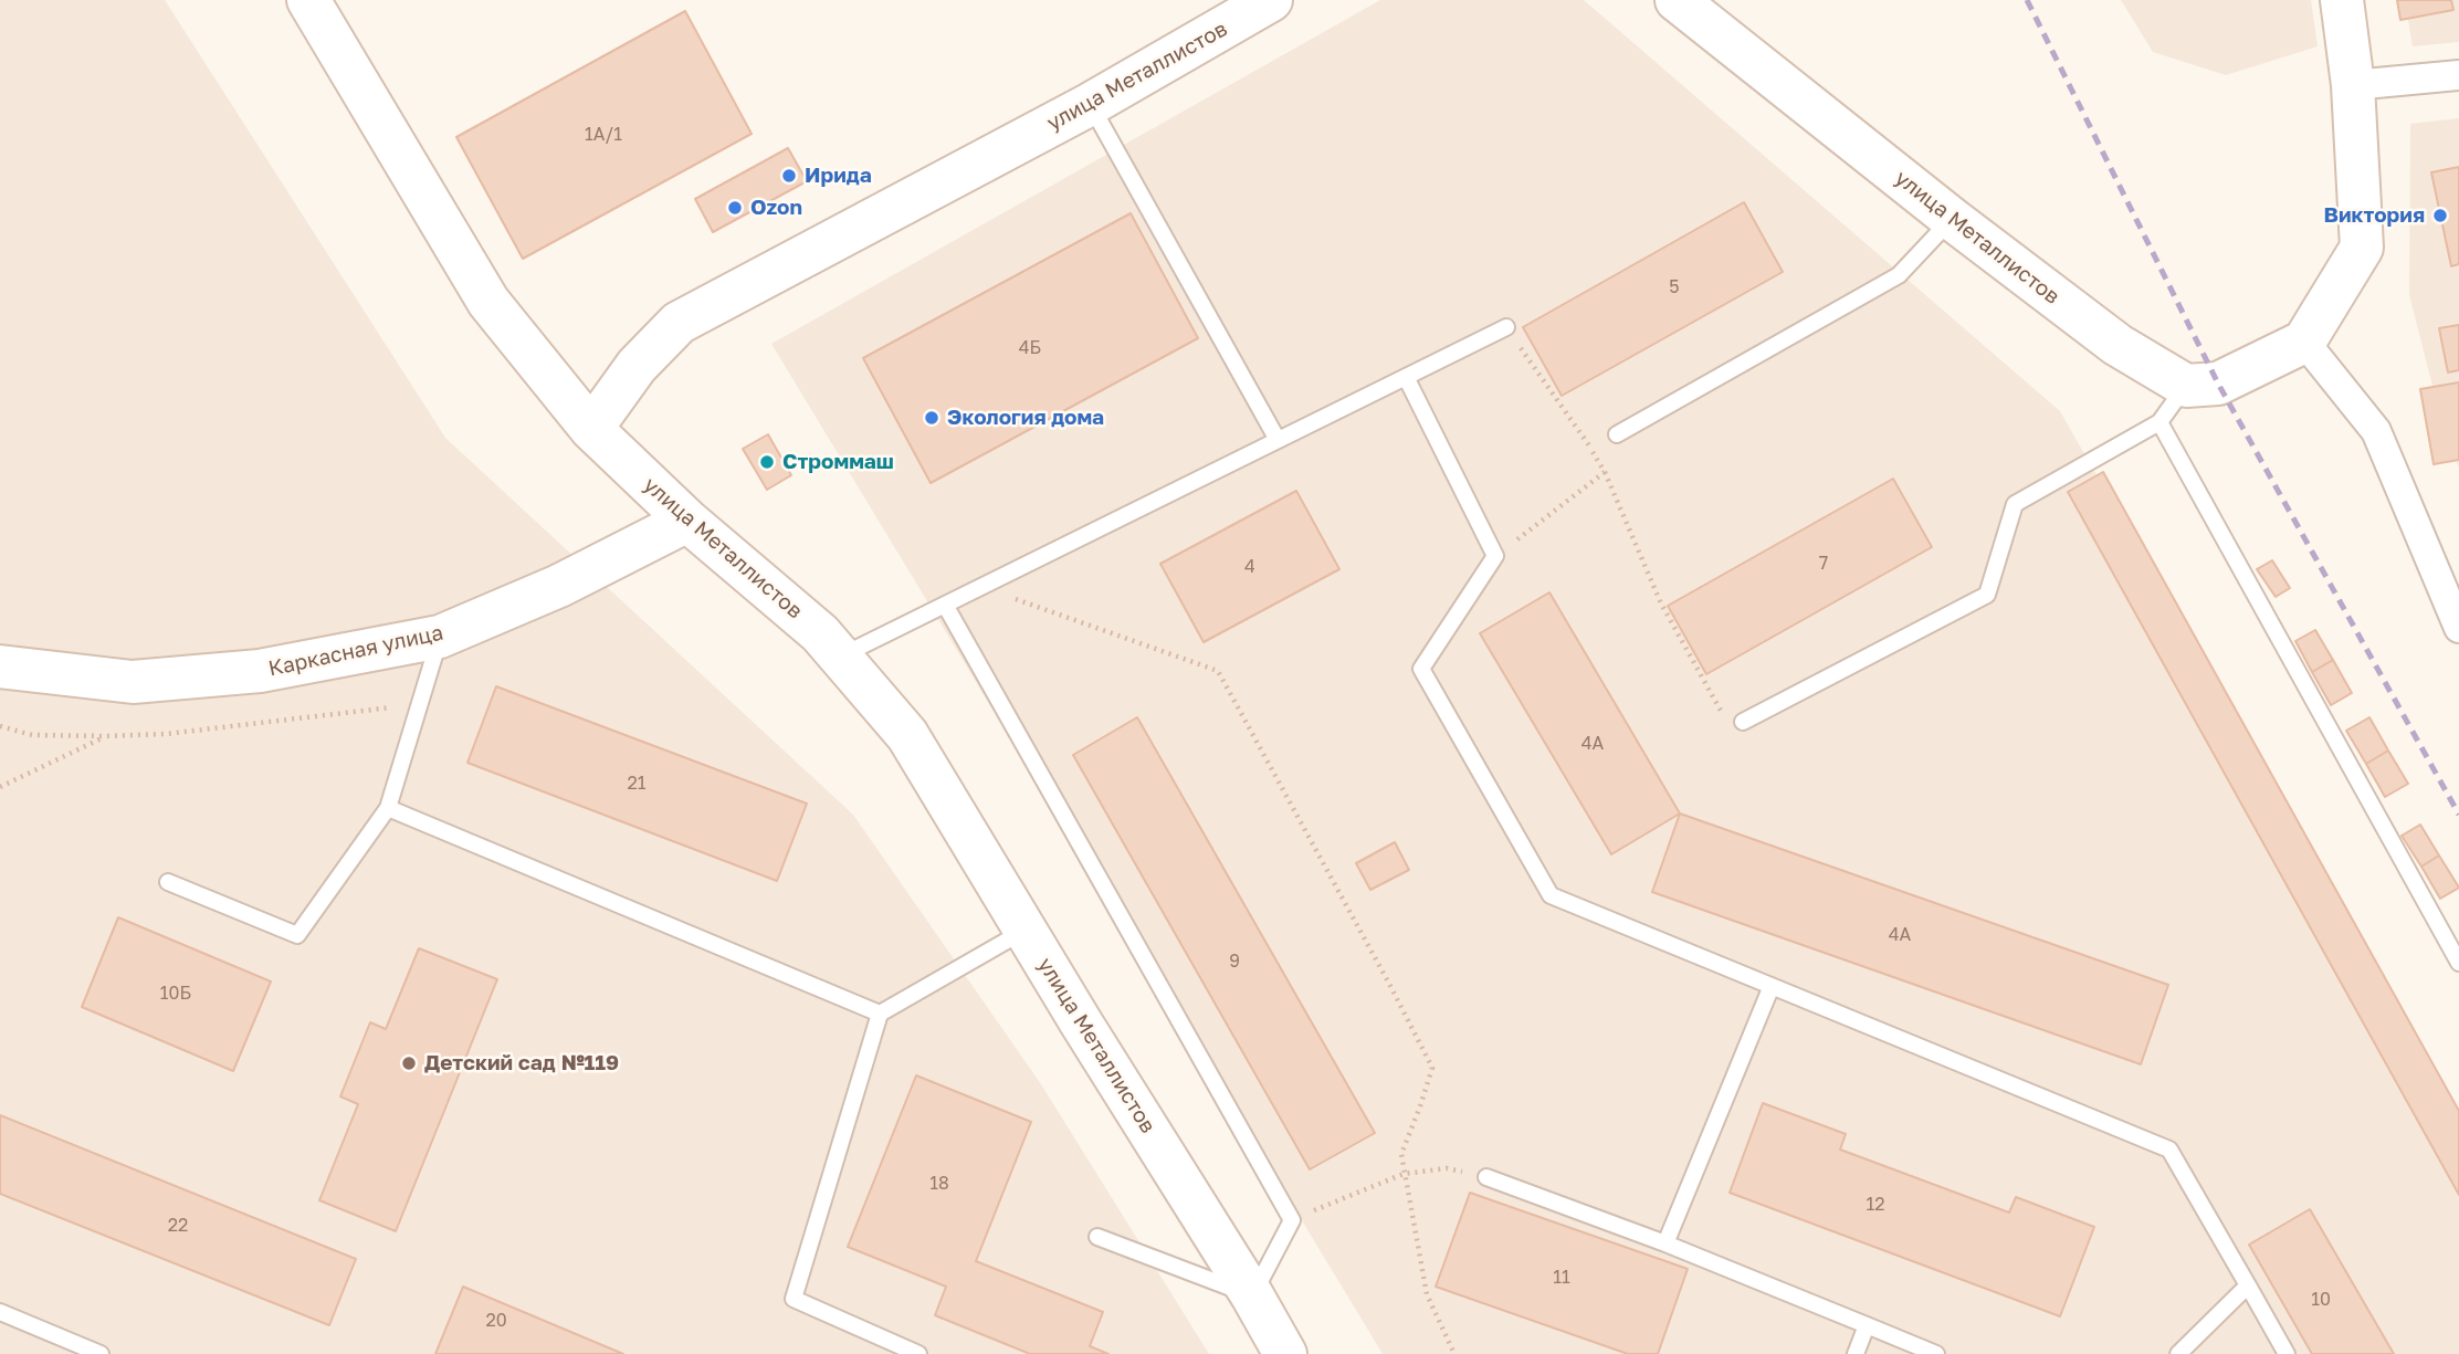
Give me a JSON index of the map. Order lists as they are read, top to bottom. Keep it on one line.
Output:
{"streets":{"main road":["улица Металлистов","Каркасная улица"]},"crossings":[["улица Металлистов","Каркасная улица"]],"places":["Ирида","Ozon","Виктория","Экология дома","Строммаш","Детский сад №119"],"house_numbers":["1А/1","5","4Б","7","4","4А","21","4А","9","10Б","18","12","22","11","10","20"]}
